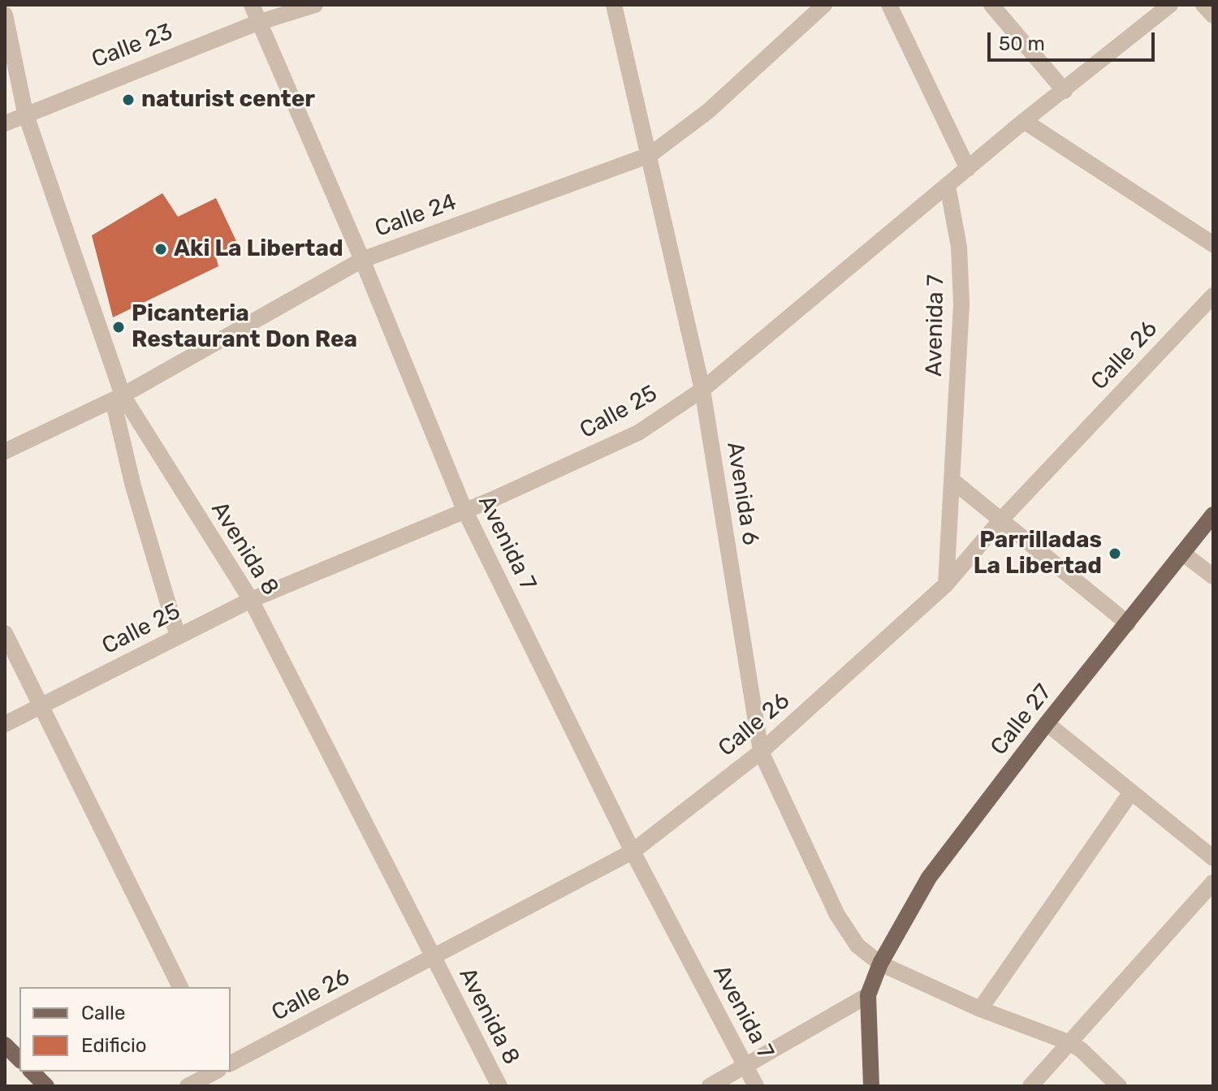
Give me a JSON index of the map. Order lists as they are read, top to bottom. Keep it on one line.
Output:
{"streets":{"main road":["Calle 27"],"street":["Calle 23","Calle 24","Avenida 7","Calle 26","Calle 25","Avenida 6","Avenida 8"]},"crossings":[["Calle 23","Avenida 7"],["Calle 23","Avenida 8"],["Calle 24","Avenida 7"],["Calle 24","Avenida 6"],["Calle 24","Avenida 8"],["Avenida 7","Calle 26"],["Avenida 7","Calle 25"],["Calle 26","Avenida 6"],["Calle 26","Avenida 8"],["Calle 25","Avenida 6"],["Calle 25","Avenida 8"],["Avenida 6","Calle 27"]],"places":["naturist center","Aki La Libertad","Picanteria Restaurant Don Rea","Parrilladas La Libertad"],"legend":["Calle","Edificio"],"scale_bar":"50 m"}
